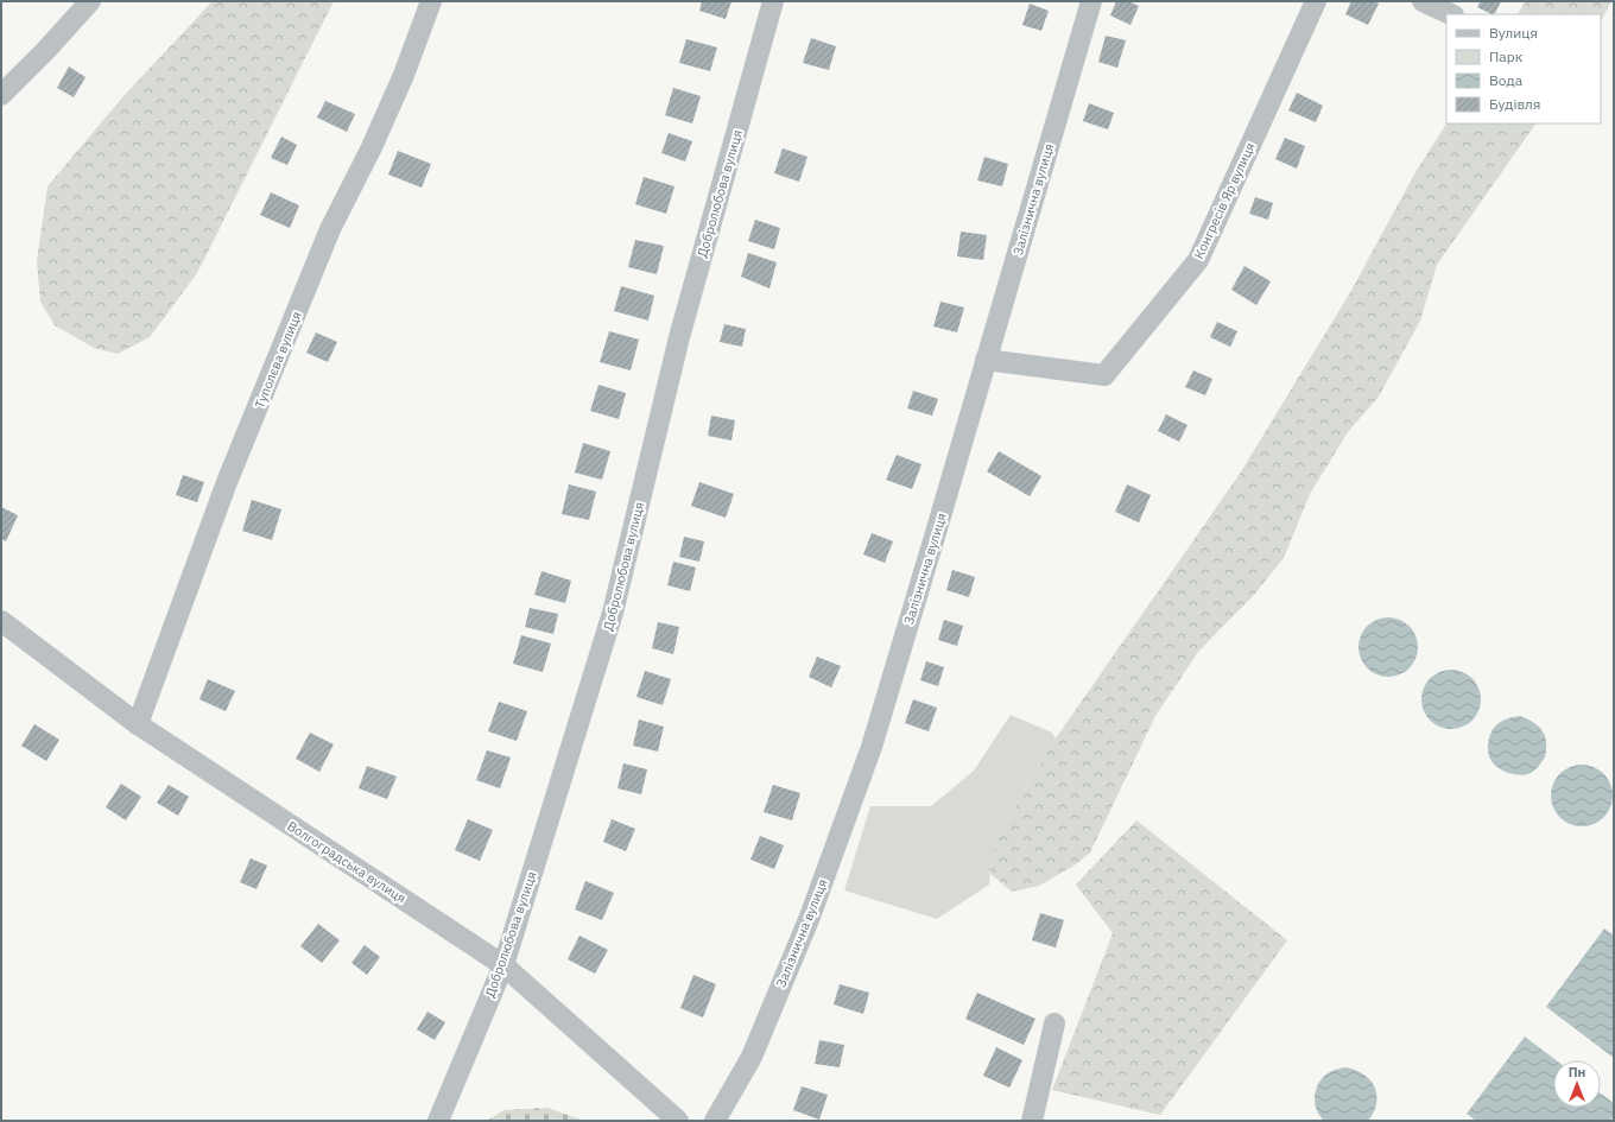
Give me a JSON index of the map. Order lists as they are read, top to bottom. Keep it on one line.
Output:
{"streets":{"street":["Добролюбова вулиця","Залізнична вулиця","Конгресів Яр вулиця","Туполєва вулиця","Волгоградська вулиця"]},"crossings":[["Добролюбова вулиця","Волгоградська вулиця"],["Залізнична вулиця","Конгресів Яр вулиця"],["Туполєва вулиця","Волгоградська вулиця"]],"legend":["Вулиця","Парк","Вода","Будівля"],"north":"top"}
